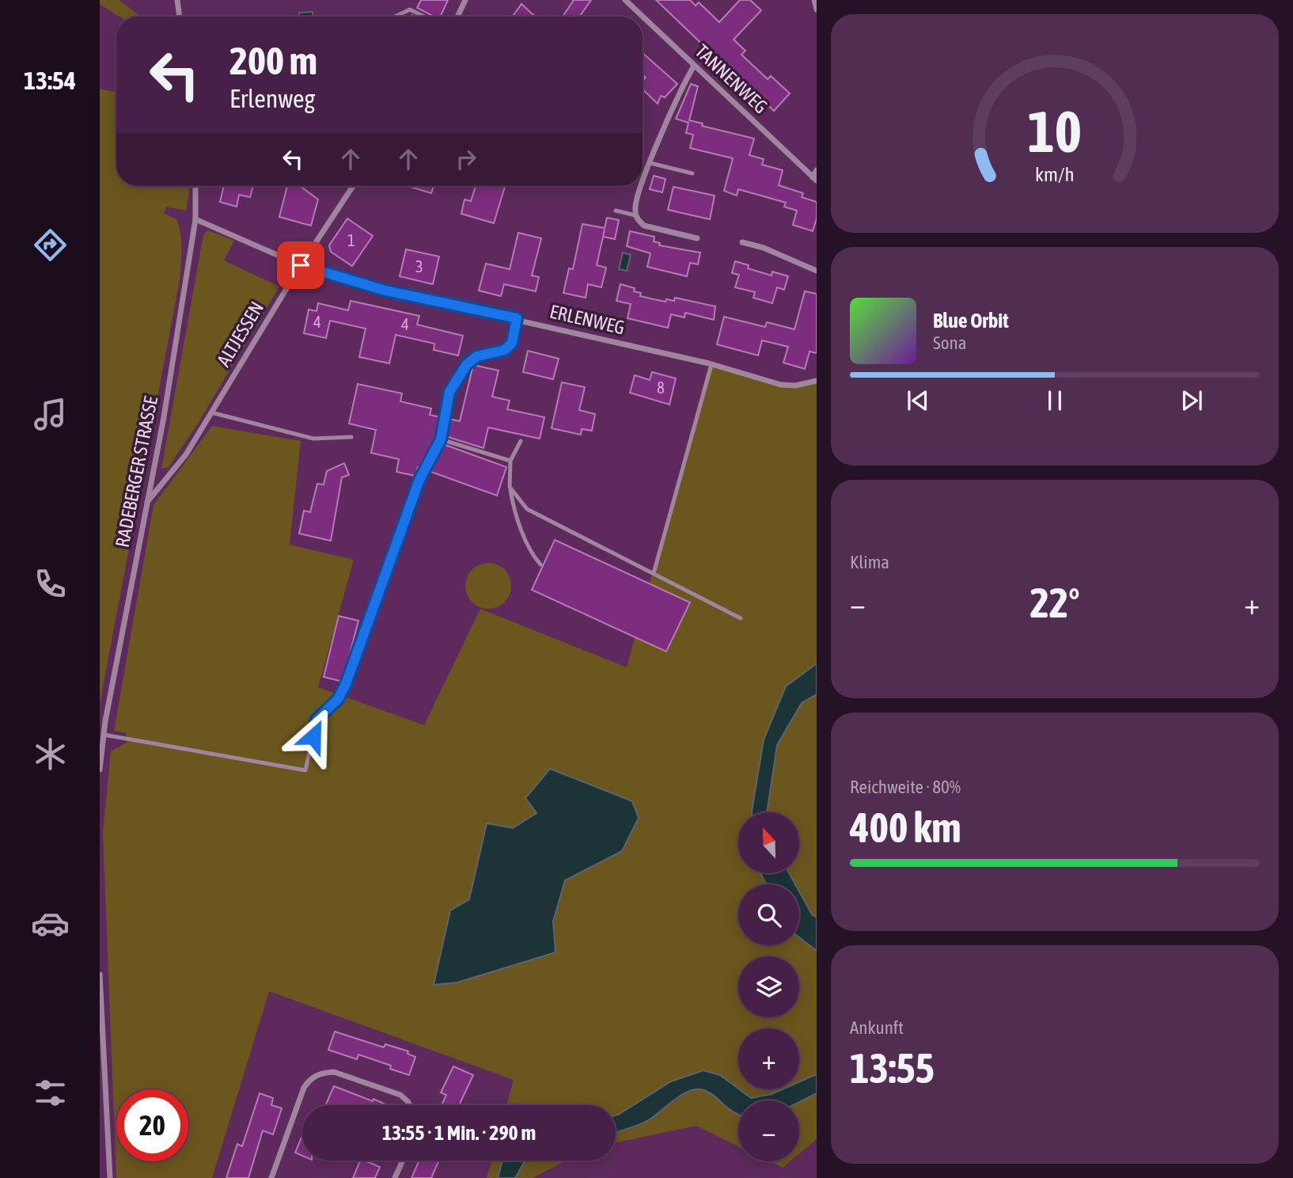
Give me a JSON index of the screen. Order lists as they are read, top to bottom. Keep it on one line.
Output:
{"streets":{"street":["TANNENWEG","ERLENWEG","ALTJESSEN","RADEBERGER STRASSE"]},"crossings":[["ERLENWEG","ALTJESSEN"],["ERLENWEG","RADEBERGER STRASSE"],["ALTJESSEN","RADEBERGER STRASSE"]],"house_numbers":["1","3","4","4","8"],"north":"top","page":{"tabs":"13:54","turn":["200 m","Erlenweg"],"song":["Blue Orbit","Sona"],"tile":["Klima",["Reichweite · 80%","400 km"],["Ankunft","13:55"]],"heat":["−","22°","+"],"map_buttons":["+","−"],"limit":"20","trip":"13:55 · 1 Min. · 290 m","gauge":["10","km/h"]}}
